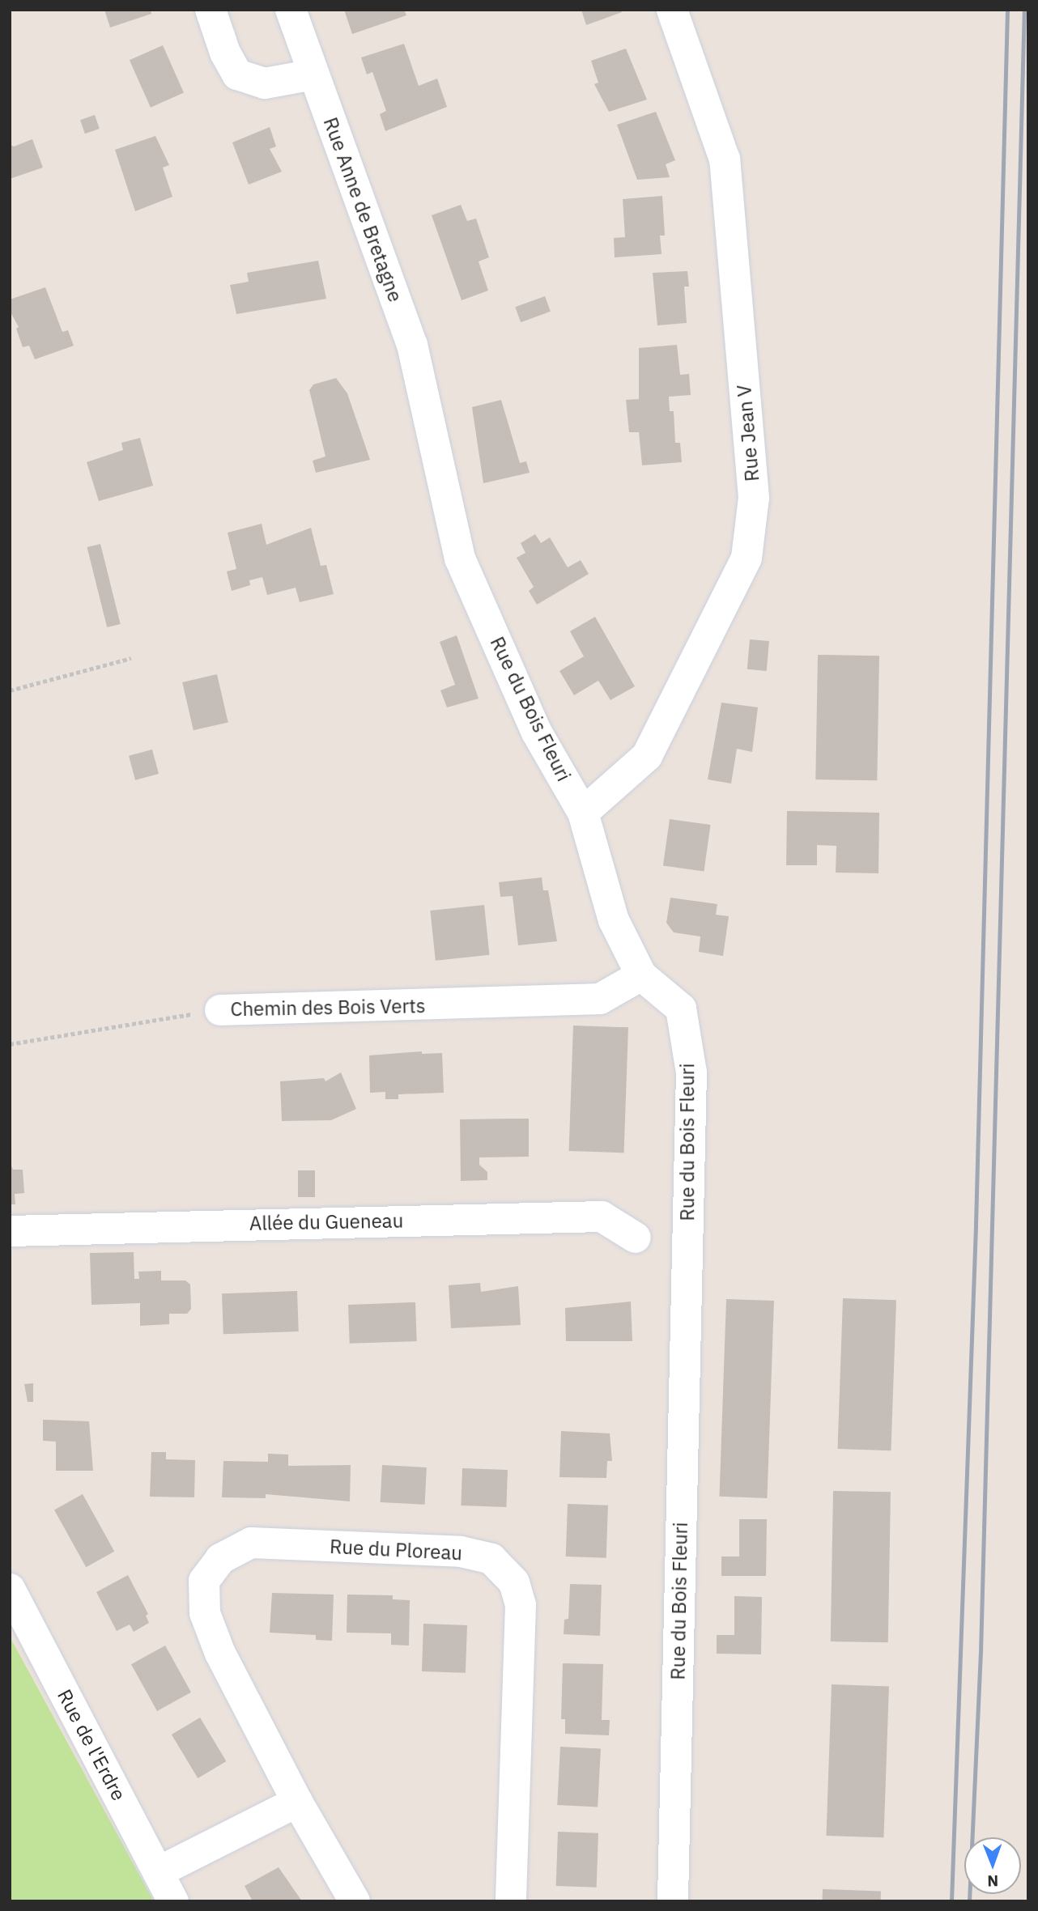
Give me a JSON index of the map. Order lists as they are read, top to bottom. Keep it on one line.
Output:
{"streets":{"street":["Rue Anne de Bretagne","Rue Jean V","Rue du Bois Fleuri","Chemin des Bois Verts","Allée du Gueneau","Rue du Ploreau","Rue de l'Erdre"]},"crossings":[["Rue Anne de Bretagne","Rue du Bois Fleuri"],["Rue Jean V","Rue du Bois Fleuri"],["Rue du Bois Fleuri","Chemin des Bois Verts"]],"north":"bottom"}
